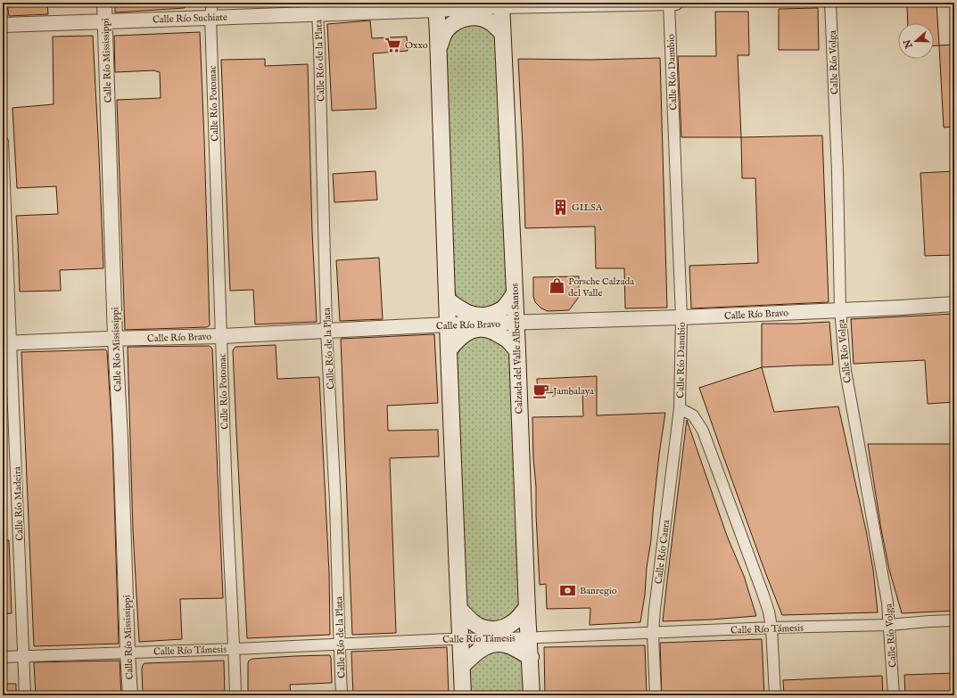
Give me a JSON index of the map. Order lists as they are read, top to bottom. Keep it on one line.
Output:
{"streets":{"main road":["Calzada del Valle Alberto Santos"],"street":["Calle Río Suchiate","Calle Río Mississippi","Calle Río de la Plata","Calle Río Volga","Calle Río Danubio","Calle Río Potomac","Calle Río Bravo","Calle Río Madeira","Calle Río Caura","Calle Río Támesis"]},"crossings":[["Calle Río Suchiate","Calle Río Mississippi"],["Calle Río Suchiate","Calle Río de la Plata"],["Calle Río Suchiate","Calle Río Danubio"],["Calle Río Suchiate","Calle Río Potomac"],["Calle Río Suchiate","Calzada del Valle Alberto Santos"],["Calle Río Mississippi","Calle Río Bravo"],["Calle Río Mississippi","Calle Río Támesis"],["Calle Río de la Plata","Calle Río Bravo"],["Calle Río de la Plata","Calle Río Támesis"],["Calle Río Volga","Calle Río Bravo"],["Calle Río Volga","Calle Río Támesis"],["Calle Río Danubio","Calle Río Bravo"],["Calle Río Danubio","Calle Río Caura"],["Calle Río Danubio","Calle Río Támesis"],["Calle Río Potomac","Calle Río Bravo"],["Calle Río Potomac","Calle Río Támesis"],["Calle Río Bravo","Calzada del Valle Alberto Santos"],["Calle Río Bravo","Calle Río Madeira"],["Calzada del Valle Alberto Santos","Calle Río Támesis"],["Calle Río Madeira","Calle Río Támesis"],["Calle Río Caura","Calle Río Támesis"]],"places":{"supermarket":["Oxxo"],"building":["GILSA"],"shop":["Porsche Calzada del Valle"],"cafe":["Jambalaya"],"bank":["Banregio"]},"north":"left"}
